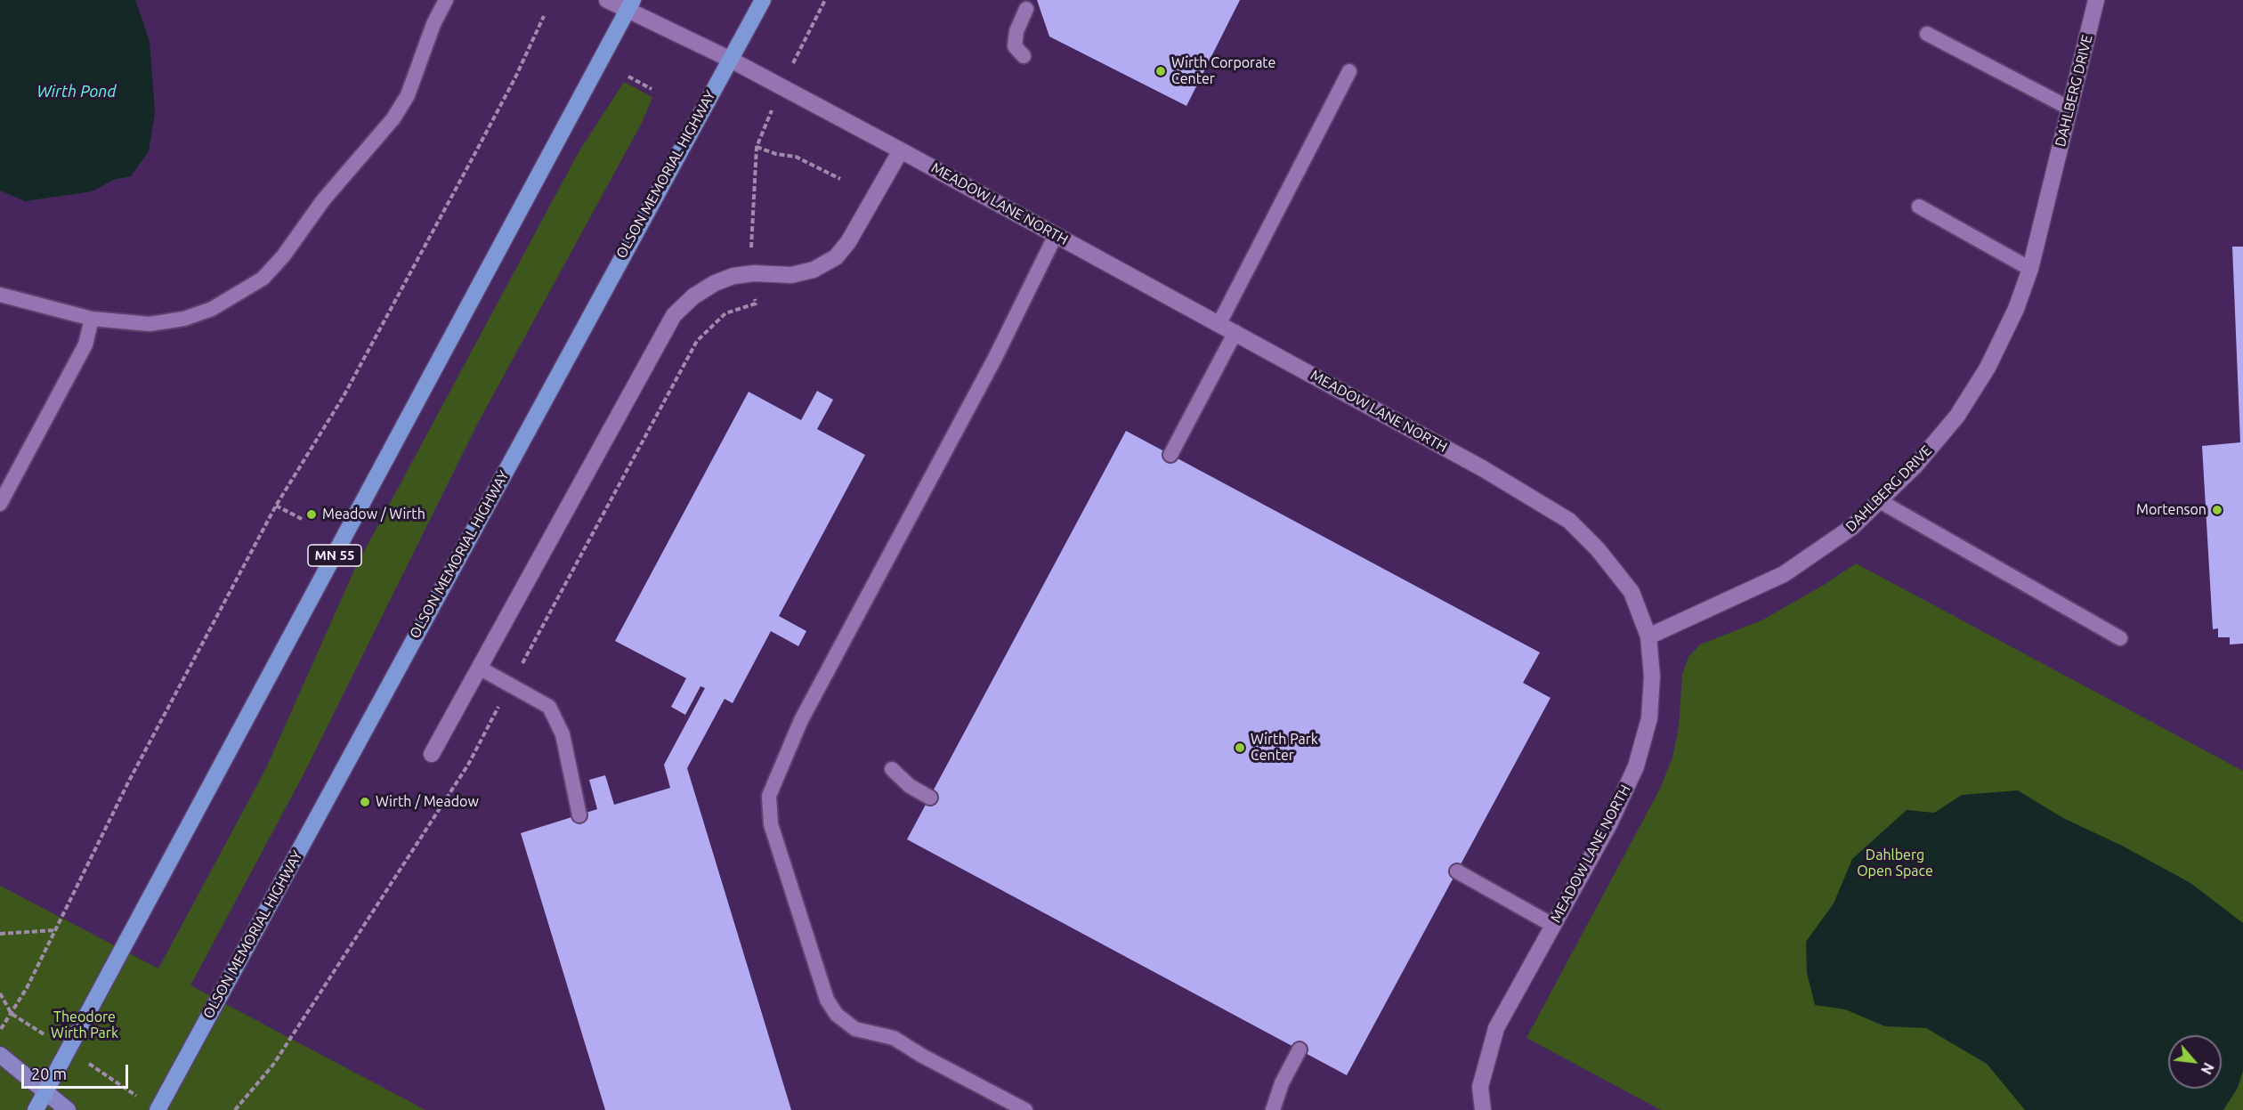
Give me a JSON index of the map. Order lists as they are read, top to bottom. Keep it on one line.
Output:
{"streets":{"main road":["OLSON MEMORIAL HIGHWAY","MN 55"],"street":["DAHLBERG DRIVE","MEADOW LANE NORTH"]},"crossings":[["DAHLBERG DRIVE","MEADOW LANE NORTH"],["OLSON MEMORIAL HIGHWAY","MEADOW LANE NORTH"],["MEADOW LANE NORTH","MN 55"]],"water":["Wirth Pond"],"parks":["Dahlberg Open Space","Theodore Wirth Park"],"places":["Wirth Corporate Center","Mortenson","Meadow / Wirth","Wirth Park Center","Wirth / Meadow"],"scale_bar":"20 m","north":"bottom right"}
